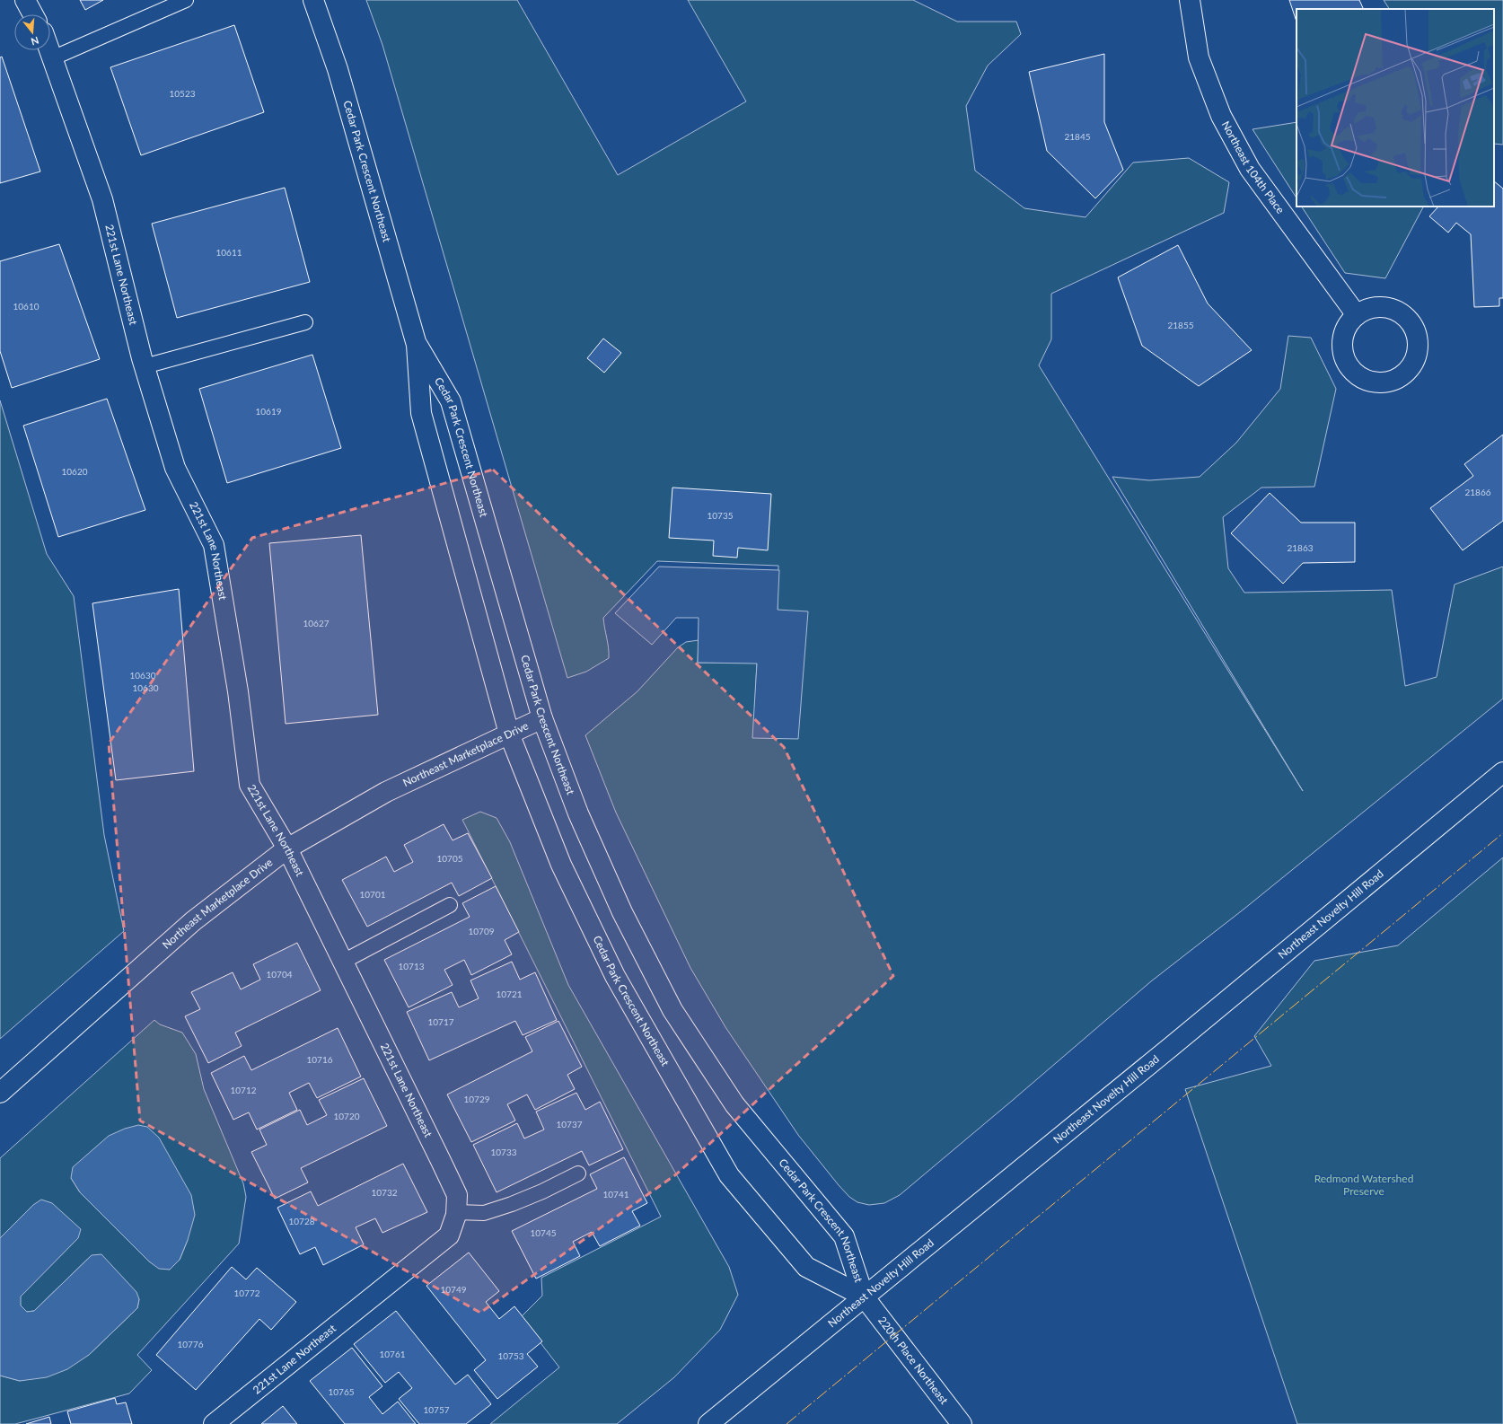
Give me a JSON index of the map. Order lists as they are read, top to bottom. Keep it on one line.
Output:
{"streets":{"street":["Northeast 104th Place","Cedar Park Crescent Northeast","221st Lane Northeast","Northeast Marketplace Drive","Northeast Novelty Hill Road","220th Place Northeast"]},"crossings":[["Cedar Park Crescent Northeast","Northeast Marketplace Drive"],["Cedar Park Crescent Northeast","Northeast Novelty Hill Road"],["Cedar Park Crescent Northeast","220th Place Northeast"],["221st Lane Northeast","Northeast Marketplace Drive"],["Northeast Novelty Hill Road","220th Place Northeast"]],"parks":["Redmond Watershed Preserve"],"house_numbers":["10523","21845","10611","10610","21855","10619","10620","21866","10735","21863","10627","10630","10630","10705","10701","10709","10713","10704","10721","10717","10716","10712","10729","10720","10737","10733","10732","10741","10728","10745","10749","10772","10776","10761","10753","10765","10757"],"north":"bottom"}
